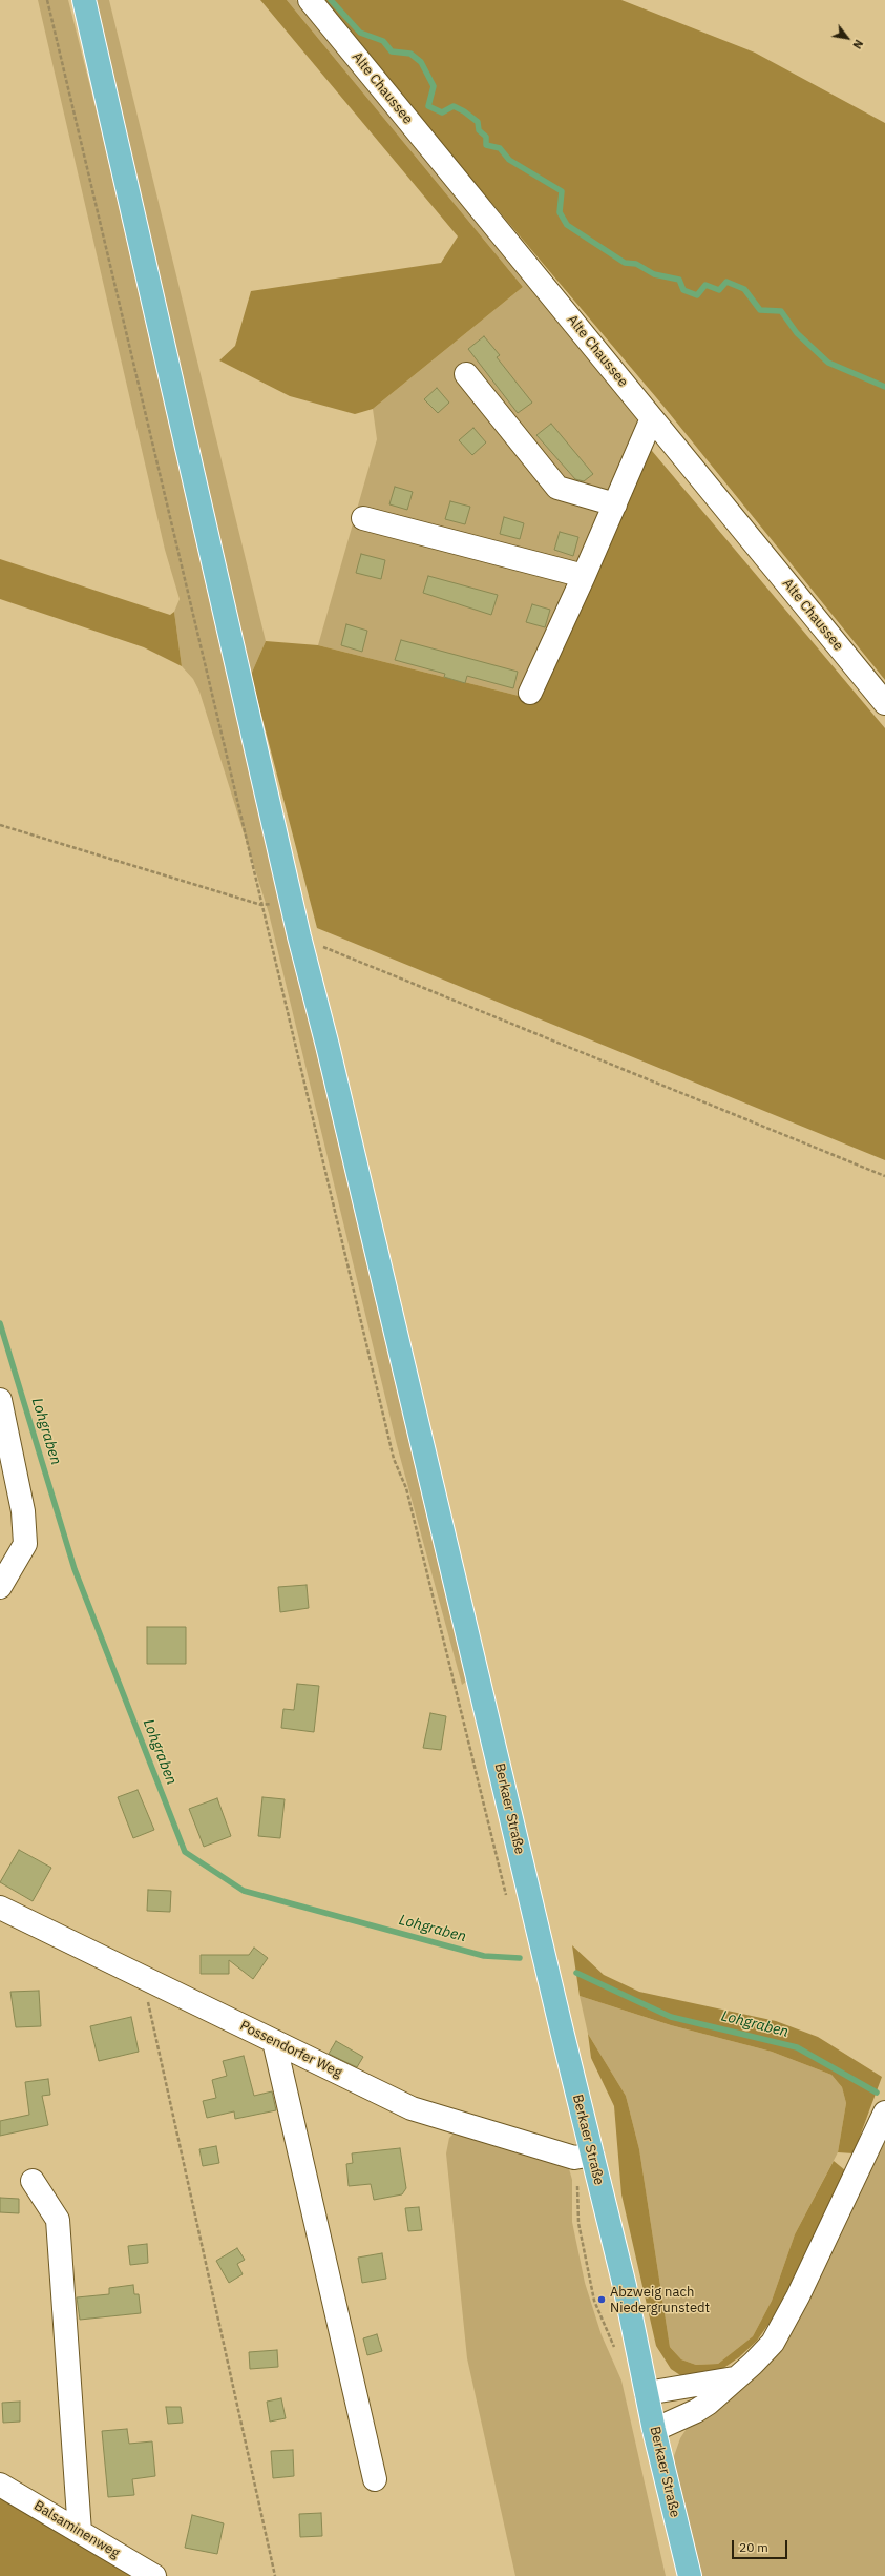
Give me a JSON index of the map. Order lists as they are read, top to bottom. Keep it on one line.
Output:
{"streets":{"main road":["Berkaer Straße"],"street":["Alte Chaussee","Possendorfer Weg","Balsaminenweg"]},"crossings":[["Berkaer Straße","Possendorfer Weg"]],"water":["Lohgraben"],"places":["Abzweig nach Niedergrunstedt"],"scale_bar":"20 m","north":"bottom right"}
